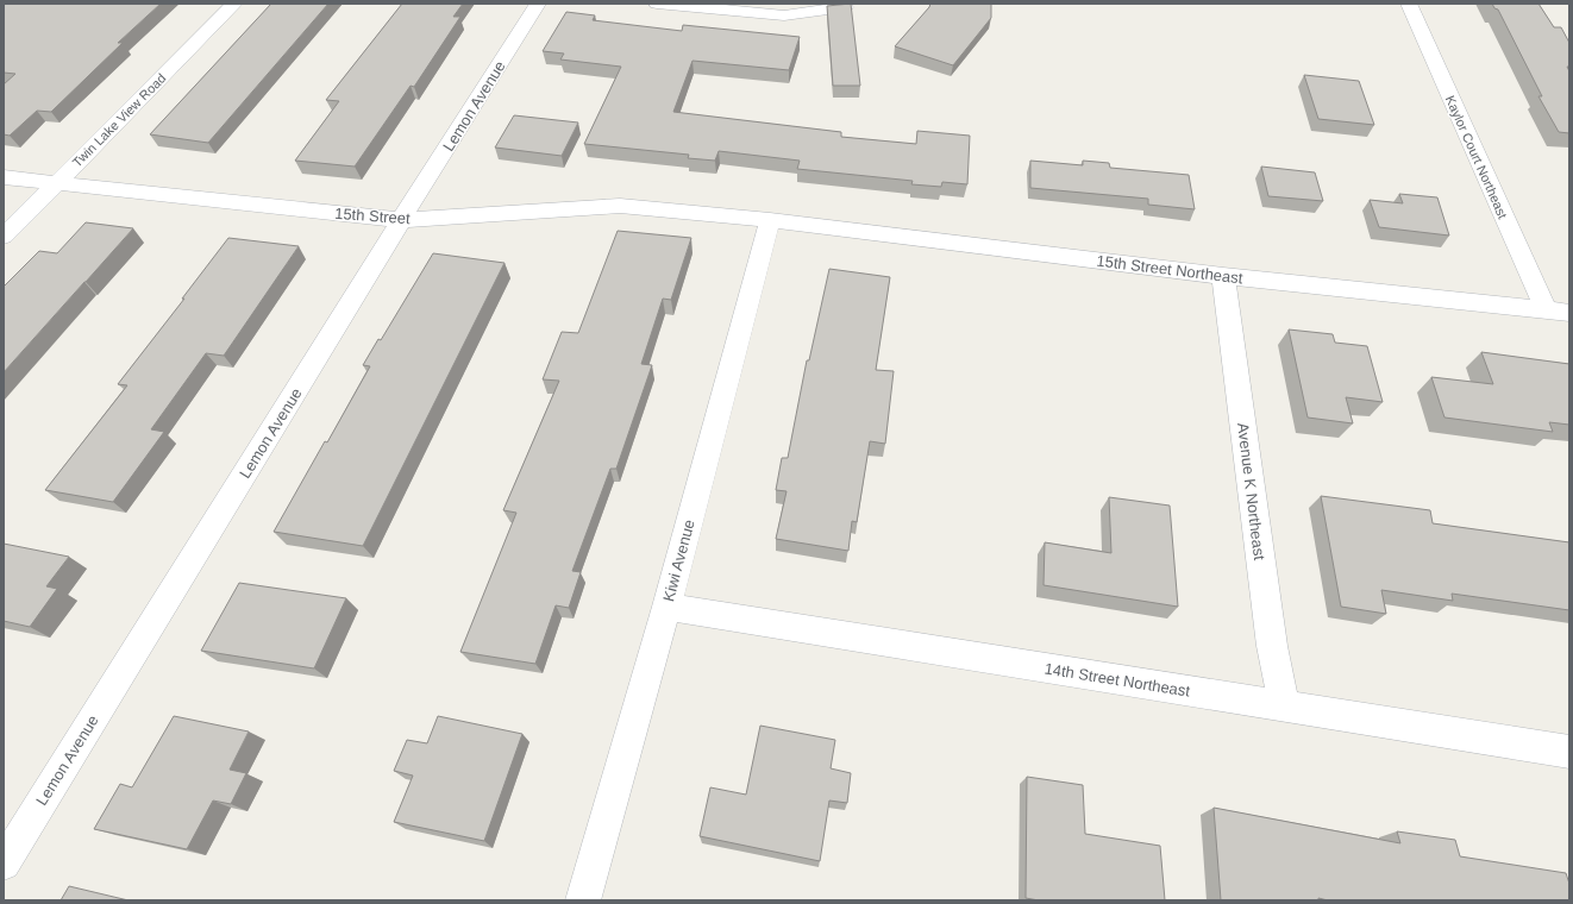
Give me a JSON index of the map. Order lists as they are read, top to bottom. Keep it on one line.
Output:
{"streets":{"street":["Lemon Avenue","Twin Lake View Road","Kaylor Court Northeast","15th Street","15th Street Northeast","Avenue K Northeast","Kiwi Avenue","14th Street Northeast"]},"crossings":[["Lemon Avenue","15th Street"],["Twin Lake View Road","15th Street"],["Kaylor Court Northeast","15th Street Northeast"],["15th Street","15th Street Northeast"],["15th Street","Kiwi Avenue"],["15th Street Northeast","Avenue K Northeast"],["15th Street Northeast","Kiwi Avenue"],["Avenue K Northeast","14th Street Northeast"],["Kiwi Avenue","14th Street Northeast"]]}
